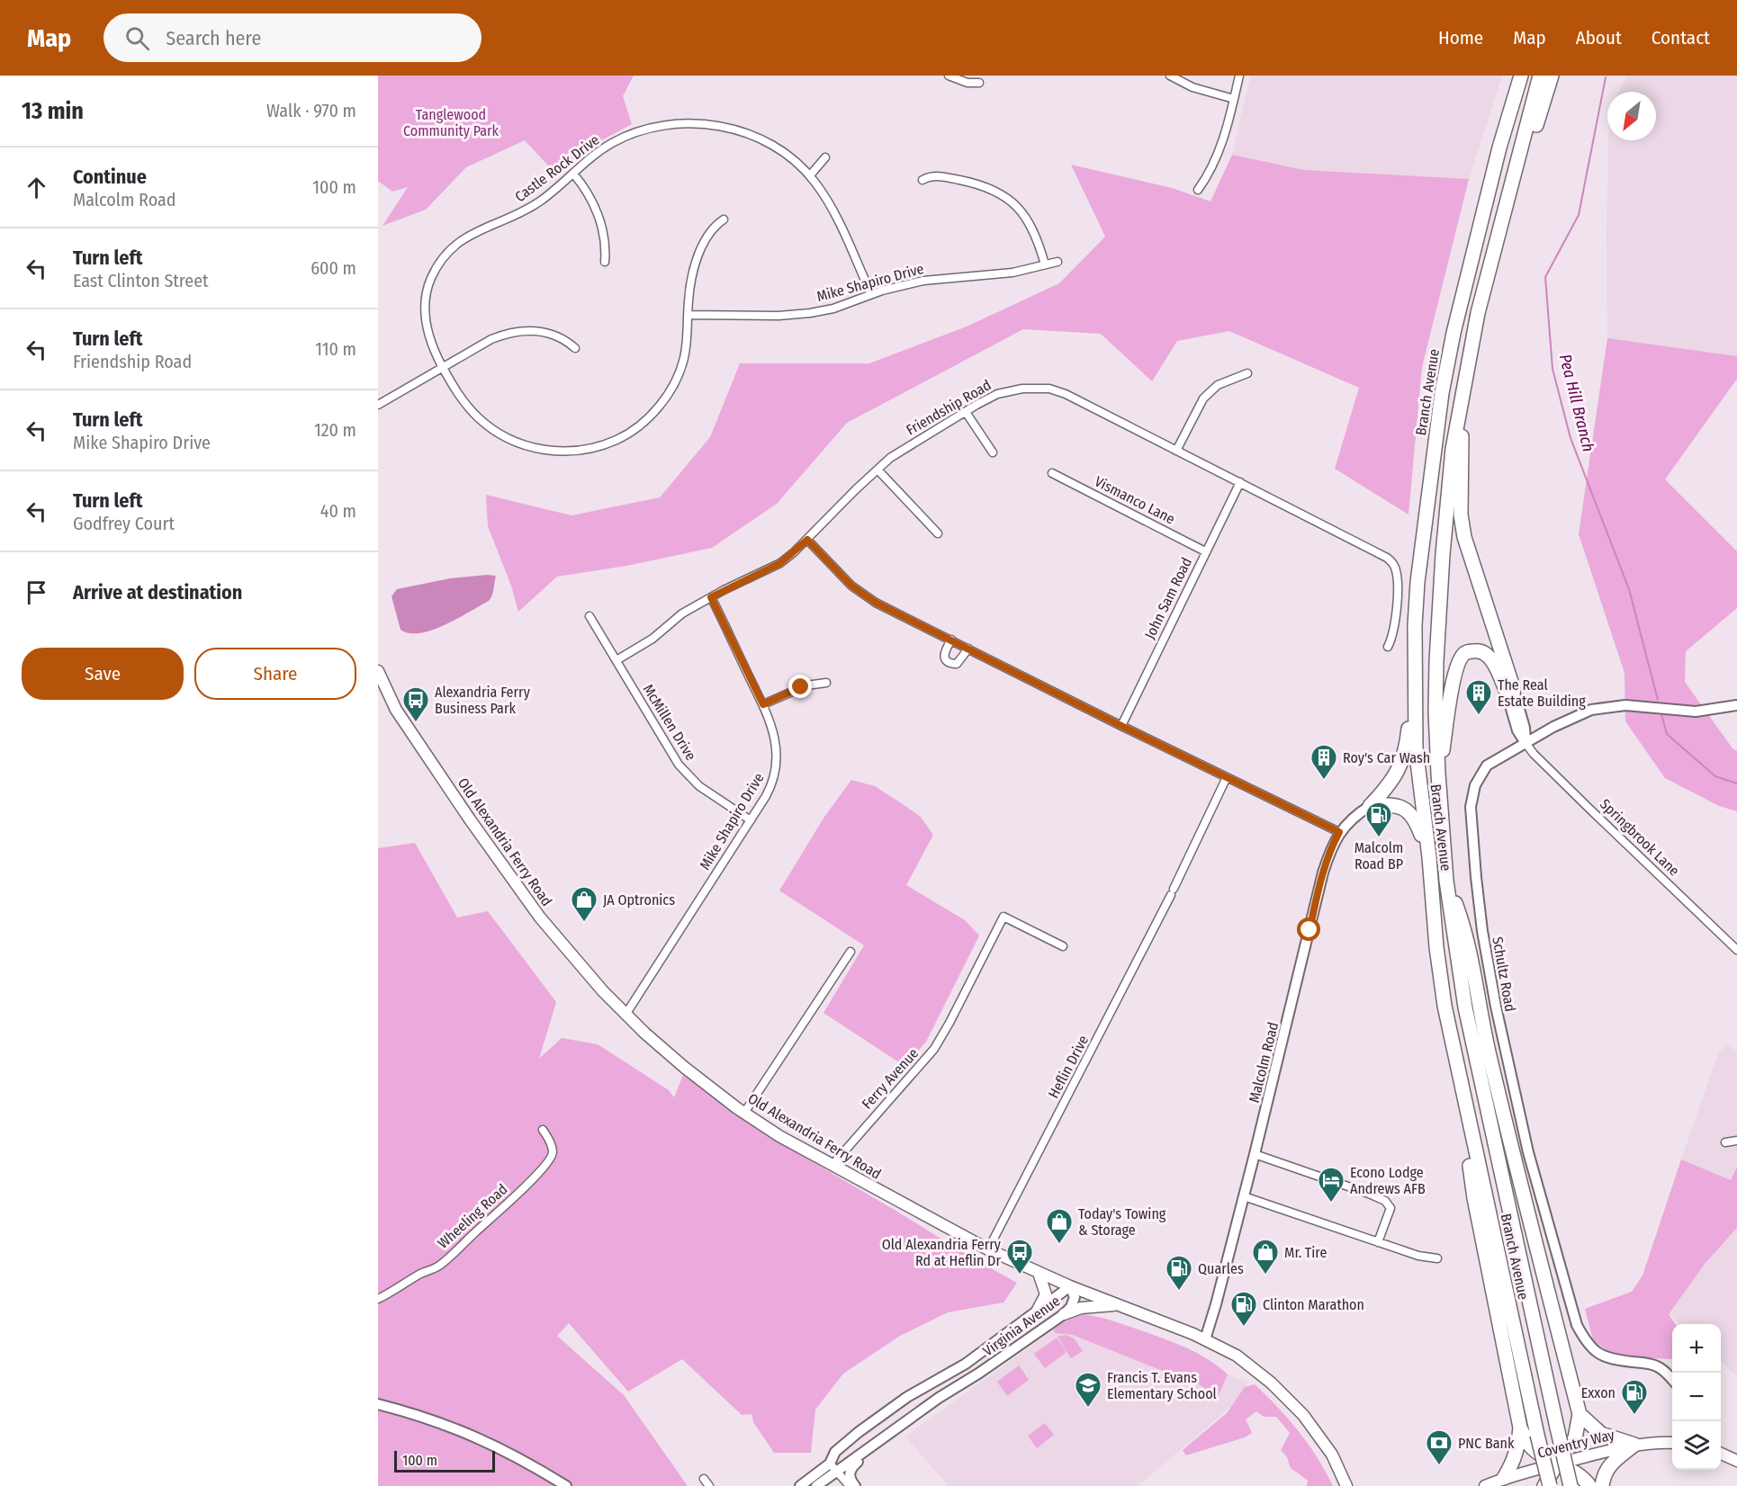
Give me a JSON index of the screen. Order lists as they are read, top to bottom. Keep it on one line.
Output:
{"streets":{"highway":["Branch Avenue"],"main road":["Old Alexandria Ferry Road","Coventry Way"],"street":["Castle Rock Drive","Mike Shapiro Drive","Friendship Road","Vismanco Lane","John Sam Road","McMillen Drive","Springbrook Lane","Schultz Road","Malcolm Road","Heflin Drive","Ferry Avenue","Wheeling Road","Virginia Avenue"]},"crossings":[["Castle Rock Drive","Mike Shapiro Drive"],["Mike Shapiro Drive","Friendship Road"],["Mike Shapiro Drive","McMillen Drive"],["Mike Shapiro Drive","Old Alexandria Ferry Road"],["Friendship Road","John Sam Road"],["Friendship Road","McMillen Drive"],["Vismanco Lane","John Sam Road"],["Springbrook Lane","Schultz Road"],["Old Alexandria Ferry Road","Malcolm Road"],["Old Alexandria Ferry Road","Heflin Drive"],["Old Alexandria Ferry Road","Ferry Avenue"],["Old Alexandria Ferry Road","Virginia Avenue"]],"water":["Pea Hill Branch"],"parks":["Tanglewood Community Park"],"places":{"building":["The Real Estate Building","Roy's Car Wash"],"bus stop":["Alexandria Ferry Business Park","Old Alexandria Ferry Rd at Heflin Dr"],"fuel station":["Malcolm Road BP","Quarles","Clinton Marathon","Exxon"],"shop":["JA Optronics","Today's Towing & Storage","Mr. Tire"],"hotel":["Econo Lodge Andrews AFB"],"school or university":["Francis T. Evans Elementary School"],"bank":["PNC Bank"]},"scale_bar":"100 m","north":"bottom left","page":{"header":"Map","search":"Search here","nav":["Home","Map","About","Contact"],"heading":["13 min","Walk · 970 m"],"list":[["Continue","Malcolm Road","100 m"],["Turn left","East Clinton Street","600 m"],["Turn left","Friendship Road","110 m"],["Turn left","Mike Shapiro Drive","120 m"],["Turn left","Godfrey Court","40 m"],"Arrive at destination"],"buttons":["Save","Share"],"map_buttons":["+","−"],"scale":"100 m"}}
